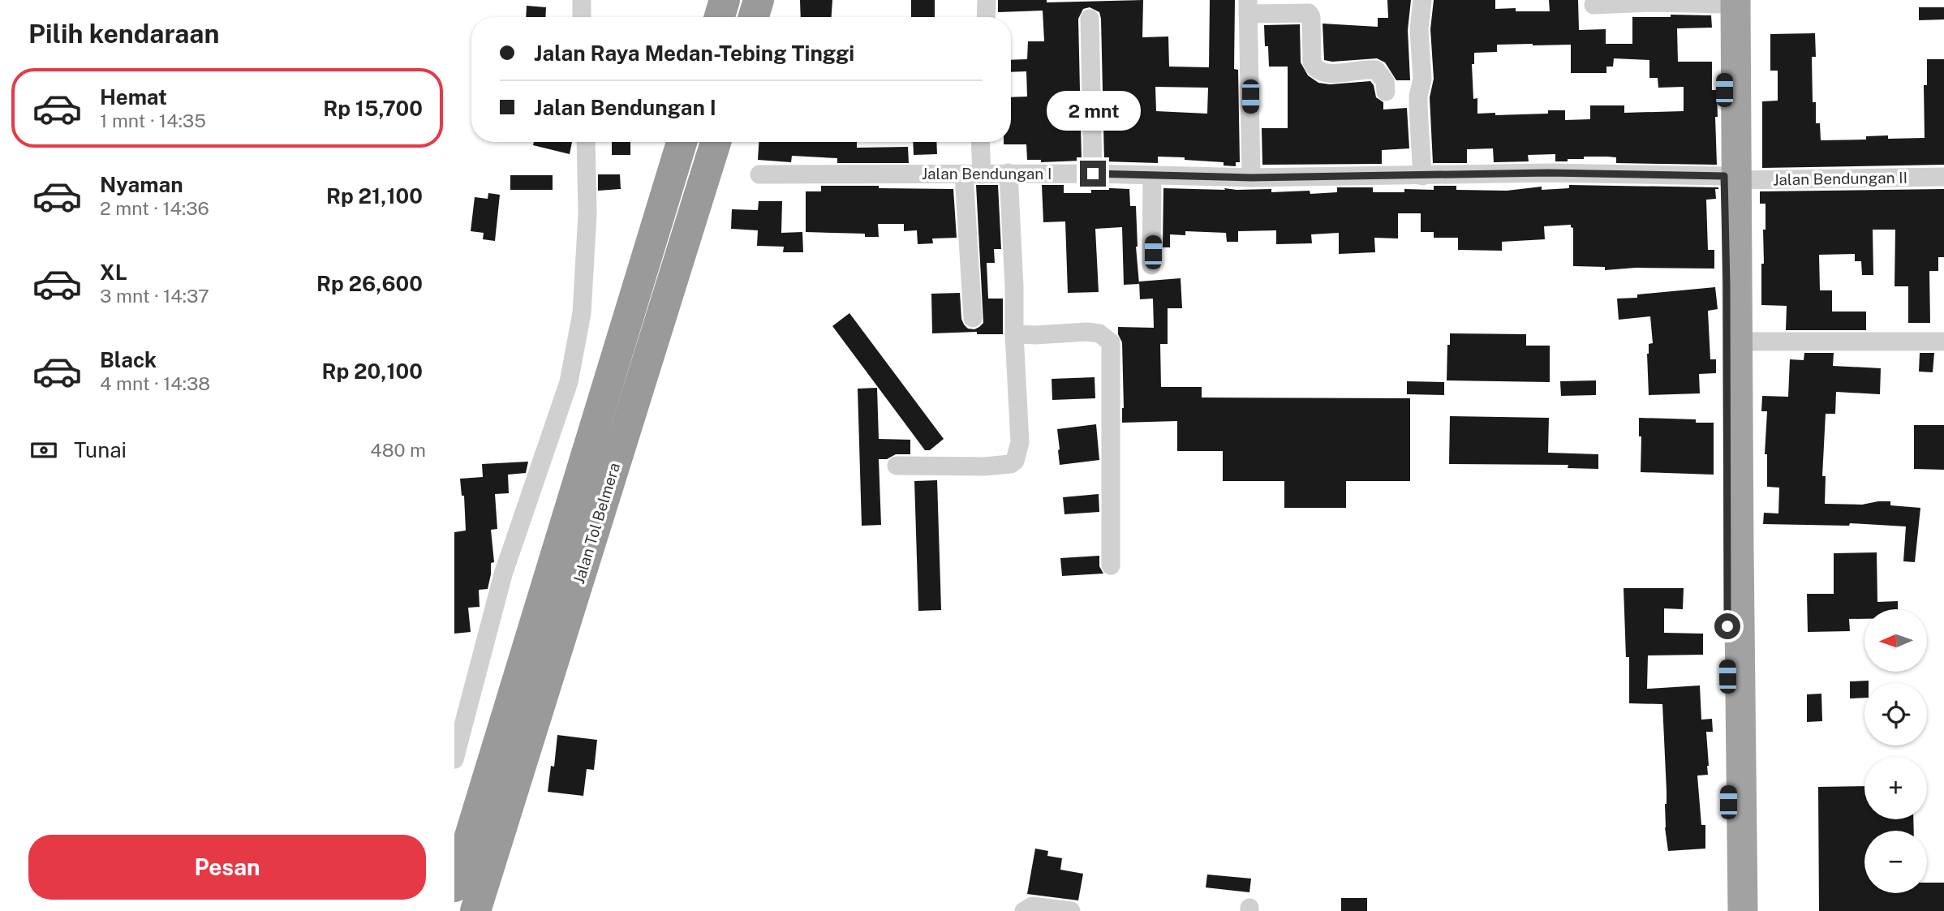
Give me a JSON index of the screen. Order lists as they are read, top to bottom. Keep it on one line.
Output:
{"streets":{"highway":["Jalan Tol Belmera"],"street":["Jalan Bendungan I","Jalan Bendungan II"]},"crossings":[["Jalan Bendungan I","Jalan Bendungan II"]],"north":"left","page":{"heading":"Pilih kendaraan","banner":["Jalan Raya Medan-Tebing Tinggi","Jalan Bendungan I"],"list":[{"name":"Hemat","note":"1 mnt · 14:35","value":"Rp 15,700"},{"name":"Nyaman","note":"2 mnt · 14:36","value":"Rp 21,100"},{"name":"XL","note":"3 mnt · 14:37","value":"Rp 26,600"},{"name":"Black","note":"4 mnt · 14:38","value":"Rp 20,100"}],"bubble":"2 mnt","pay":["Tunai","480 m"],"map_buttons":["+","−"],"buttons":"Pesan"}}
